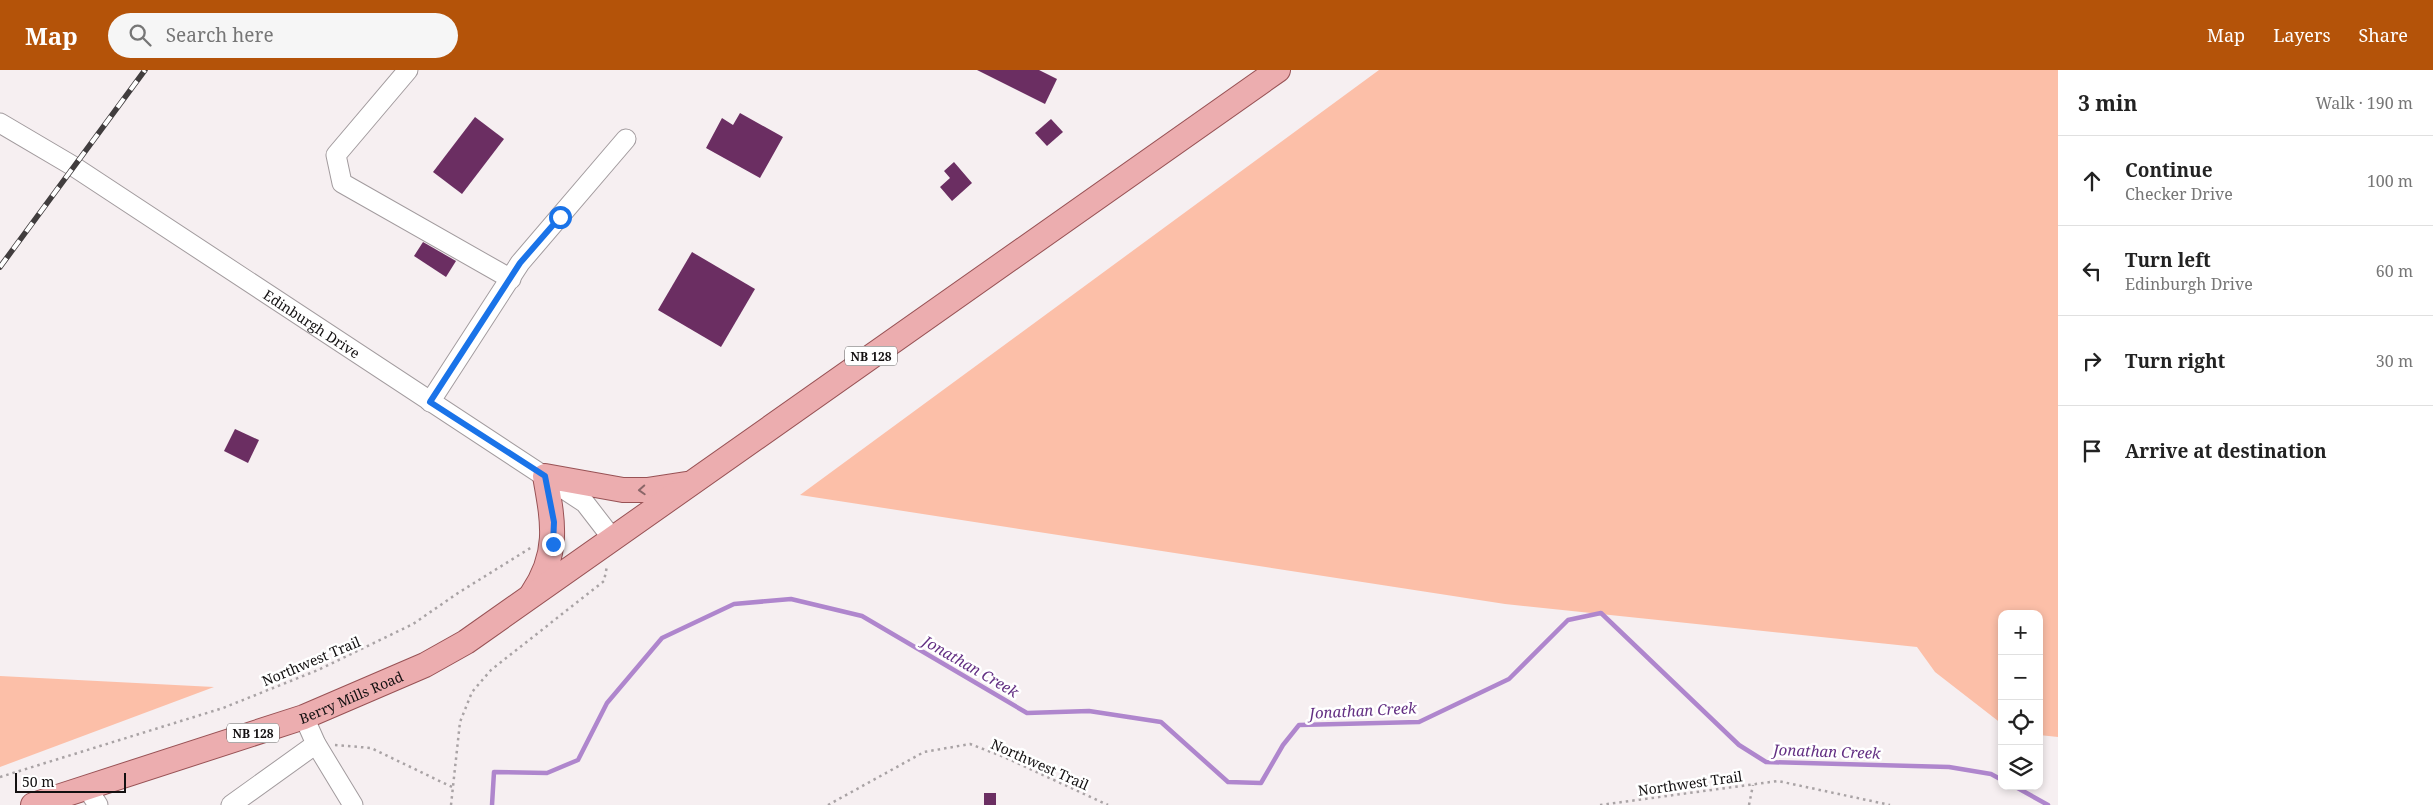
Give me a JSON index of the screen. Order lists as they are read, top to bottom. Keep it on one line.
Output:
{"streets":{"main road":["NB 128","Berry Mills Road"],"street":["Edinburgh Drive"],"path":["Northwest Trail"]},"crossings":[["Edinburgh Drive","NB 128"],["NB 128","Berry Mills Road"]],"water":["Jonathan Creek"],"scale_bar":"50 m","page":{"header":"Map","search":"Search here","nav":["Map","Layers","Share"],"heading":["3 min","Walk · 190 m"],"list":[["Continue","Checker Drive","100 m"],["Turn left","Edinburgh Drive","60 m"],["Turn right","30 m"],"Arrive at destination"],"map_buttons":["+","−"],"scale":"50 m"}}
